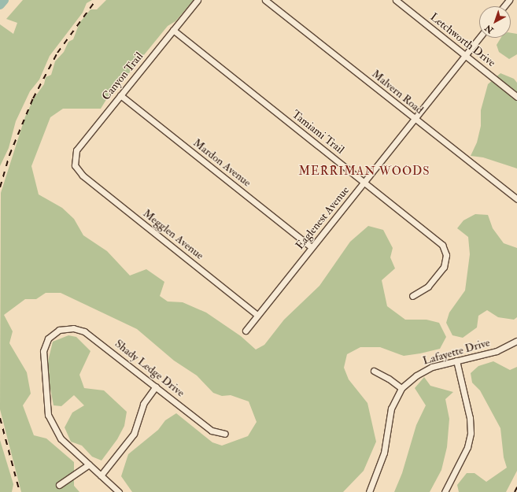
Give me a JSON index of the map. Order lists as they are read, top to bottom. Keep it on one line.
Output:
{"streets":{"street":["Letchworth Drive","Canyon Trail","Malvern Road","Tamiami Trail","Mardon Avenue","Eaglenest Avenue","Megglen Avenue","Lafayette Drive","Shady Ledge Drive"]},"crossings":[["Letchworth Drive","Eaglenest Avenue"],["Canyon Trail","Tamiami Trail"],["Canyon Trail","Mardon Avenue"],["Canyon Trail","Megglen Avenue"],["Malvern Road","Eaglenest Avenue"],["Tamiami Trail","Eaglenest Avenue"],["Mardon Avenue","Eaglenest Avenue"],["Eaglenest Avenue","Megglen Avenue"]],"districts":["MERRIMAN WOODS"],"north":"bottom left"}
